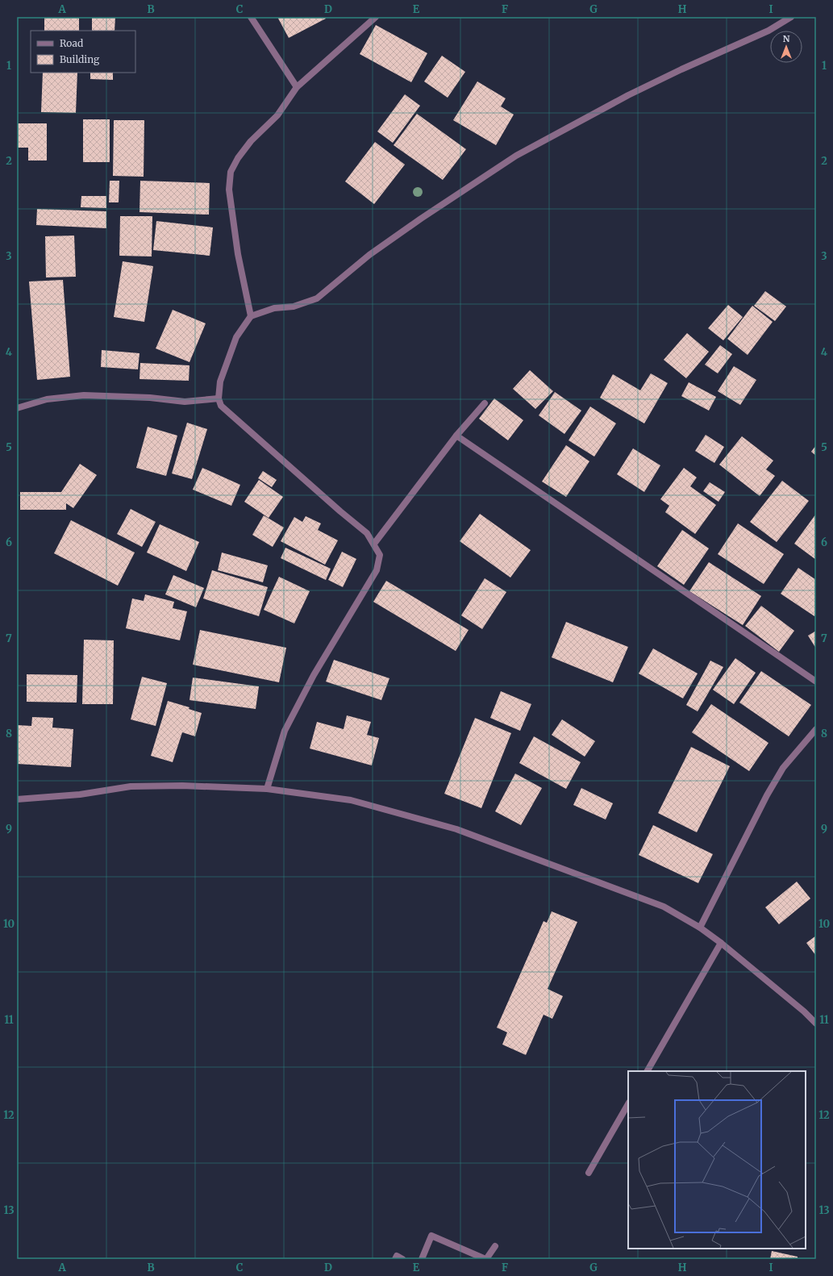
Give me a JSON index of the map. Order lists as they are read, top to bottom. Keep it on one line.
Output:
{"legend":["Road","Building"],"north":"top","grid":{"columns":["A","B","C","D","E","F","G","H","I"],"rows":["1","2","3","4","5","6","7","8","9","10","11","12","13"]}}
